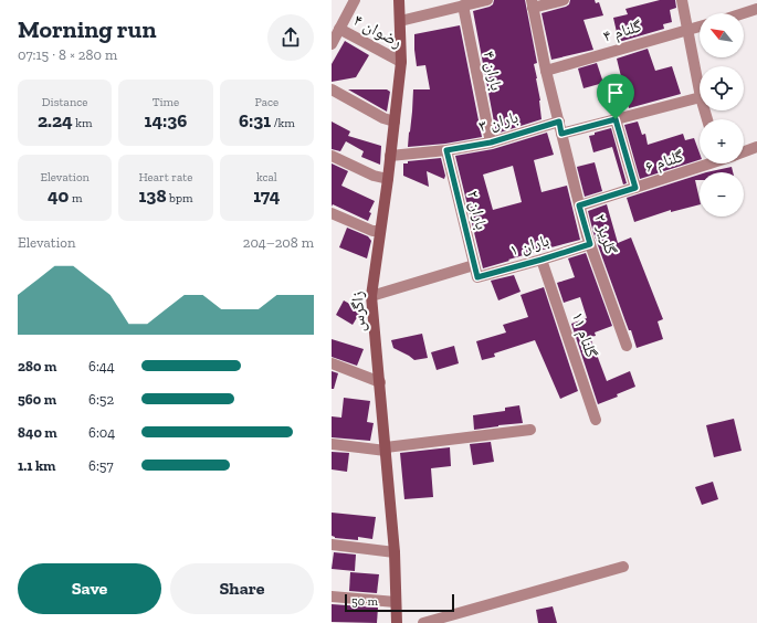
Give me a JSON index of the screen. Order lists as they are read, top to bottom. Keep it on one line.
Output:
{"streets":{"street":["رضوان ۴","گلنام ۴","باران ۴","باران ۳","گلنام ۶","باران ۲","گلریز ۲","باران ۱","زاگرس","گلنام ۱۱"]},"crossings":[["رضوان ۴","زاگرس"],["گلنام ۴","گلریز ۲"],["باران ۴","باران ۳"],["باران ۳","باران ۲"],["باران ۳","گلریز ۲"],["باران ۳","زاگرس"],["گلنام ۶","گلریز ۲"],["باران ۲","باران ۱"],["گلریز ۲","باران ۱"],["باران ۱","گلنام ۱۱"]],"scale_bar":"50 m","north":"top left","page":{"heading":["Morning run","07:15 · 8 × 280 m"],"map_buttons":["+","−"],"stats":[["Distance","2.24 km"],["Time","14:36"],["Pace","6:31 /km"],["Elevation","40 m"],["Heart rate","138 bpm"],["kcal","174"]],"chart":["Elevation","204–208 m"],"list":[{"name":"280 m","note":"6:44"},{"name":"560 m","note":"6:52"},{"name":"840 m","note":"6:04"},{"name":"1.1 km","note":"6:57"}],"buttons":["Save","Share"],"scale":"50 m"}}
